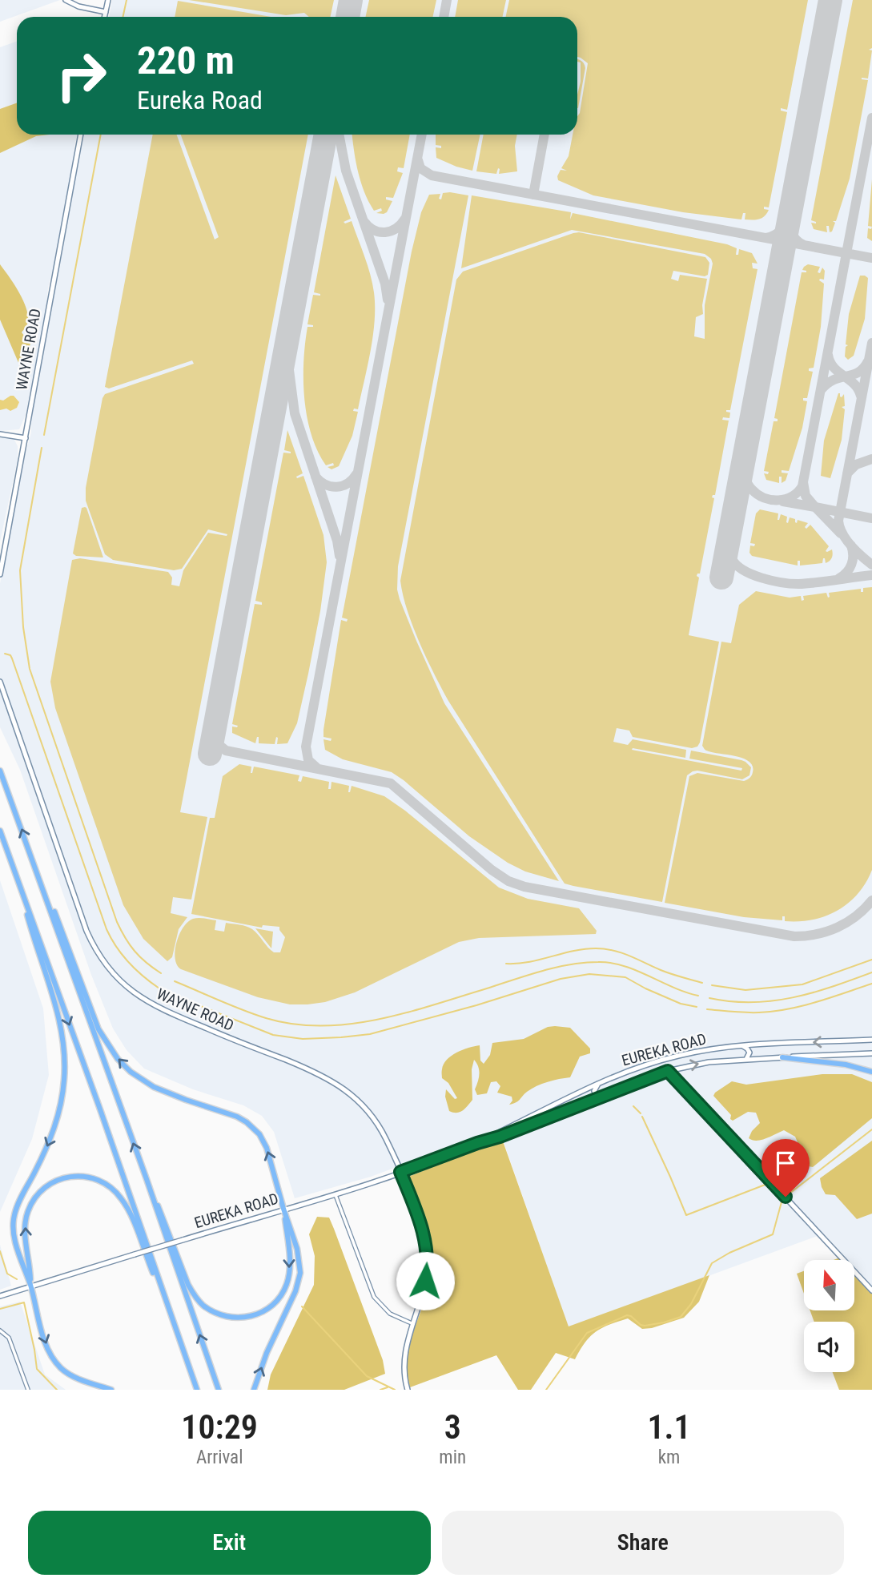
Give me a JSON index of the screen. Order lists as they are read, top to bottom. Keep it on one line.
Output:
{"streets":{"main road":["WAYNE ROAD","EUREKA ROAD"]},"crossings":[["WAYNE ROAD","EUREKA ROAD"]],"north":"top","page":{"turn":["220 m","Eureka Road"],"eta":["10:29","Arrival","3","min","1.1","km"],"buttons":["Exit","Share"]}}
